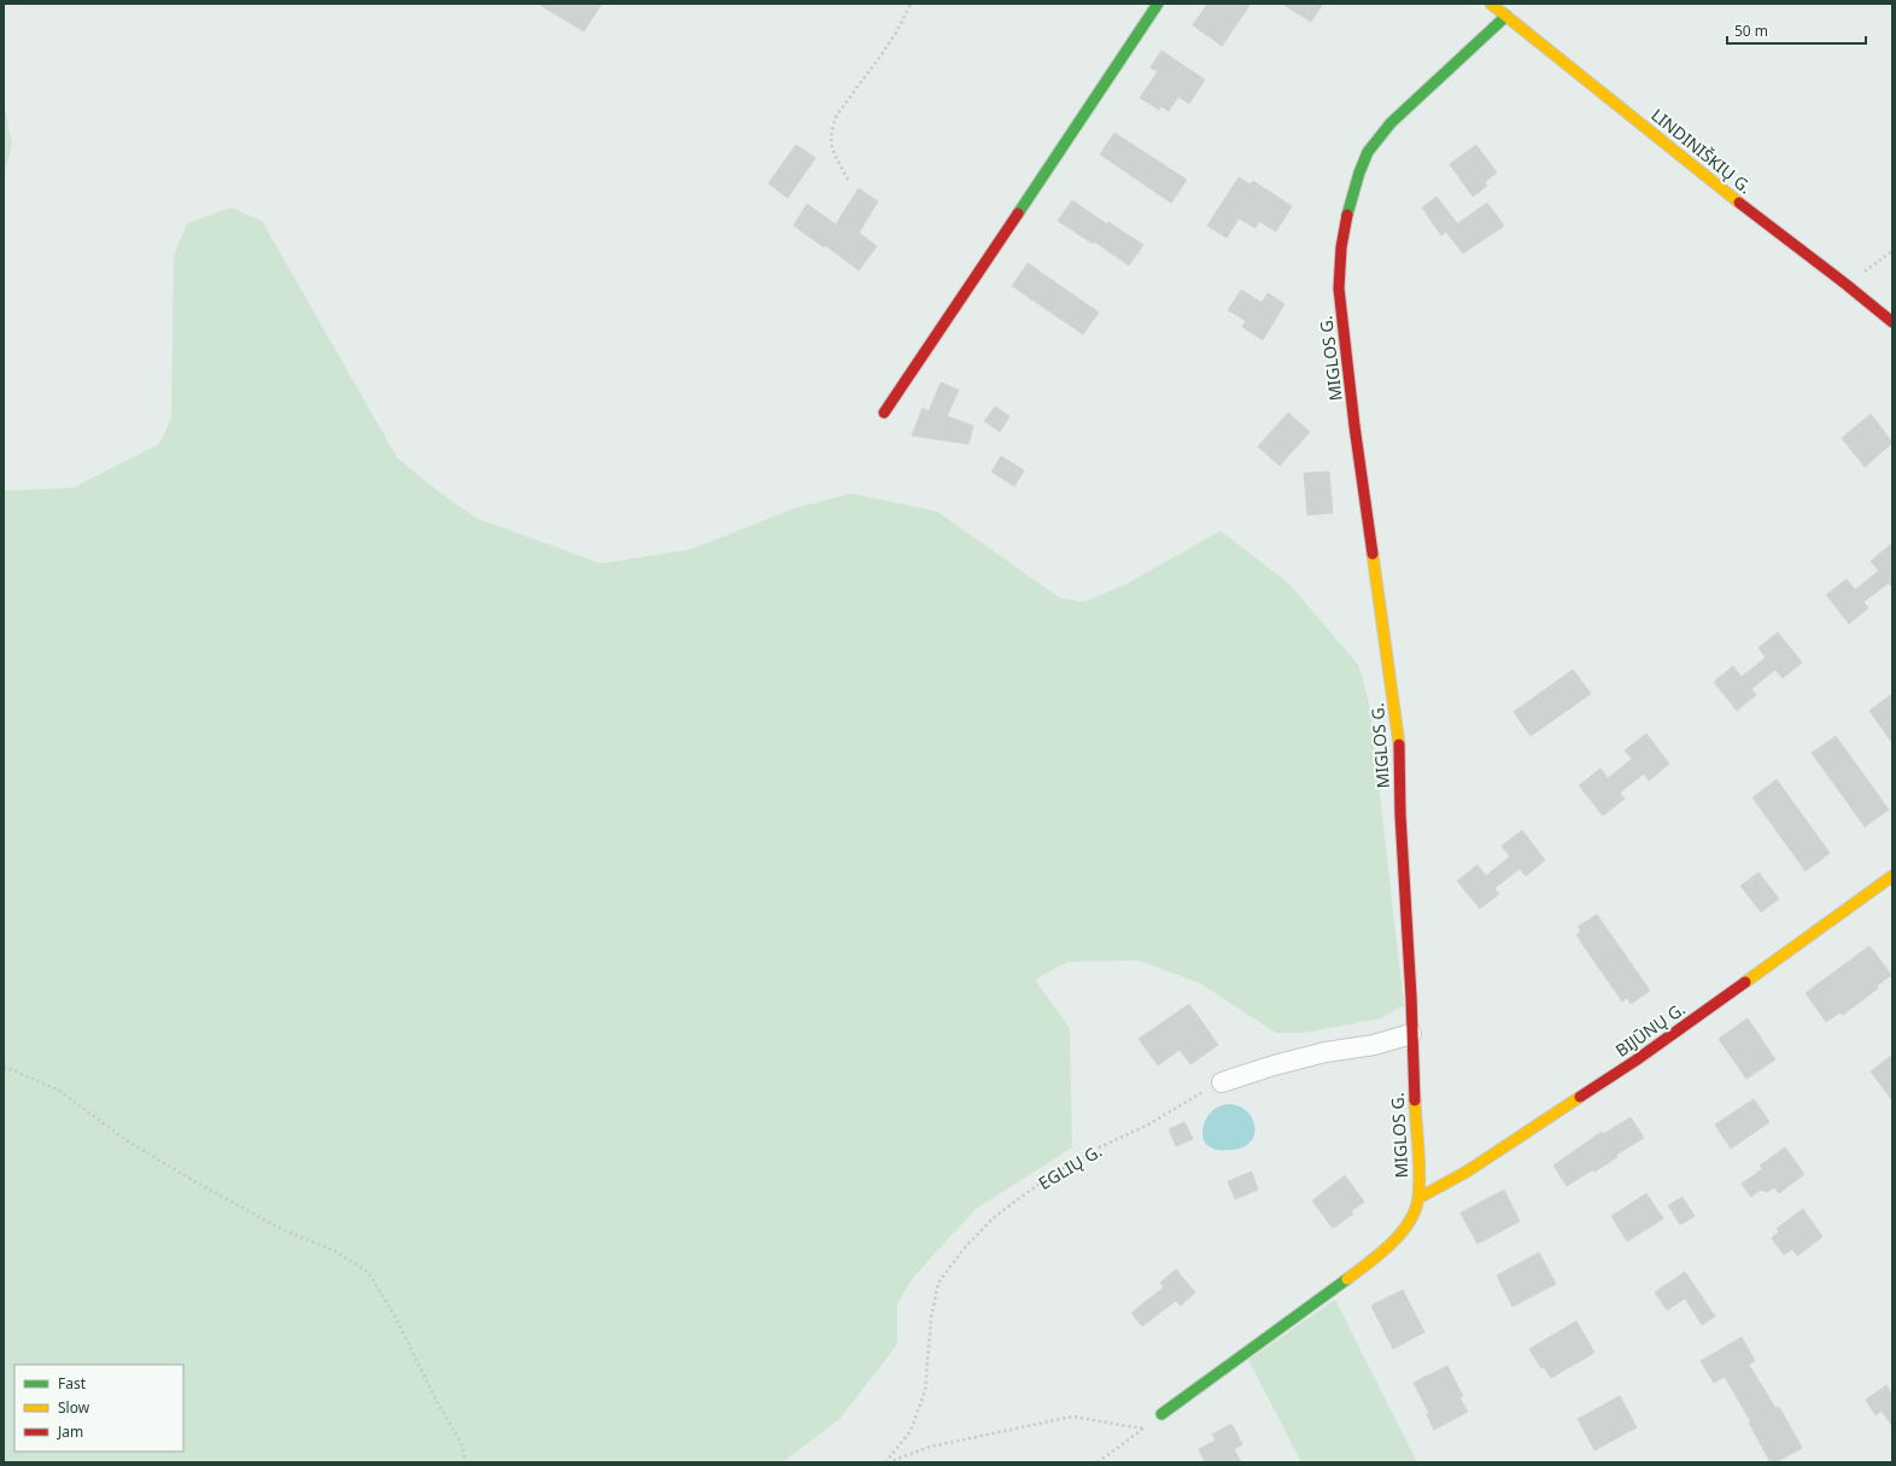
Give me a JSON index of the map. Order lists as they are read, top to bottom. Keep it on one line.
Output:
{"streets":{"street":["LINDINIŠKIŲ G.","MIGLOS G.","BIJŪNŲ G."],"path":["EGLIŲ G."]},"crossings":[["LINDINIŠKIŲ G.","MIGLOS G."],["MIGLOS G.","BIJŪNŲ G."]],"legend":["Fast","Slow","Jam"],"scale_bar":"50 m"}
